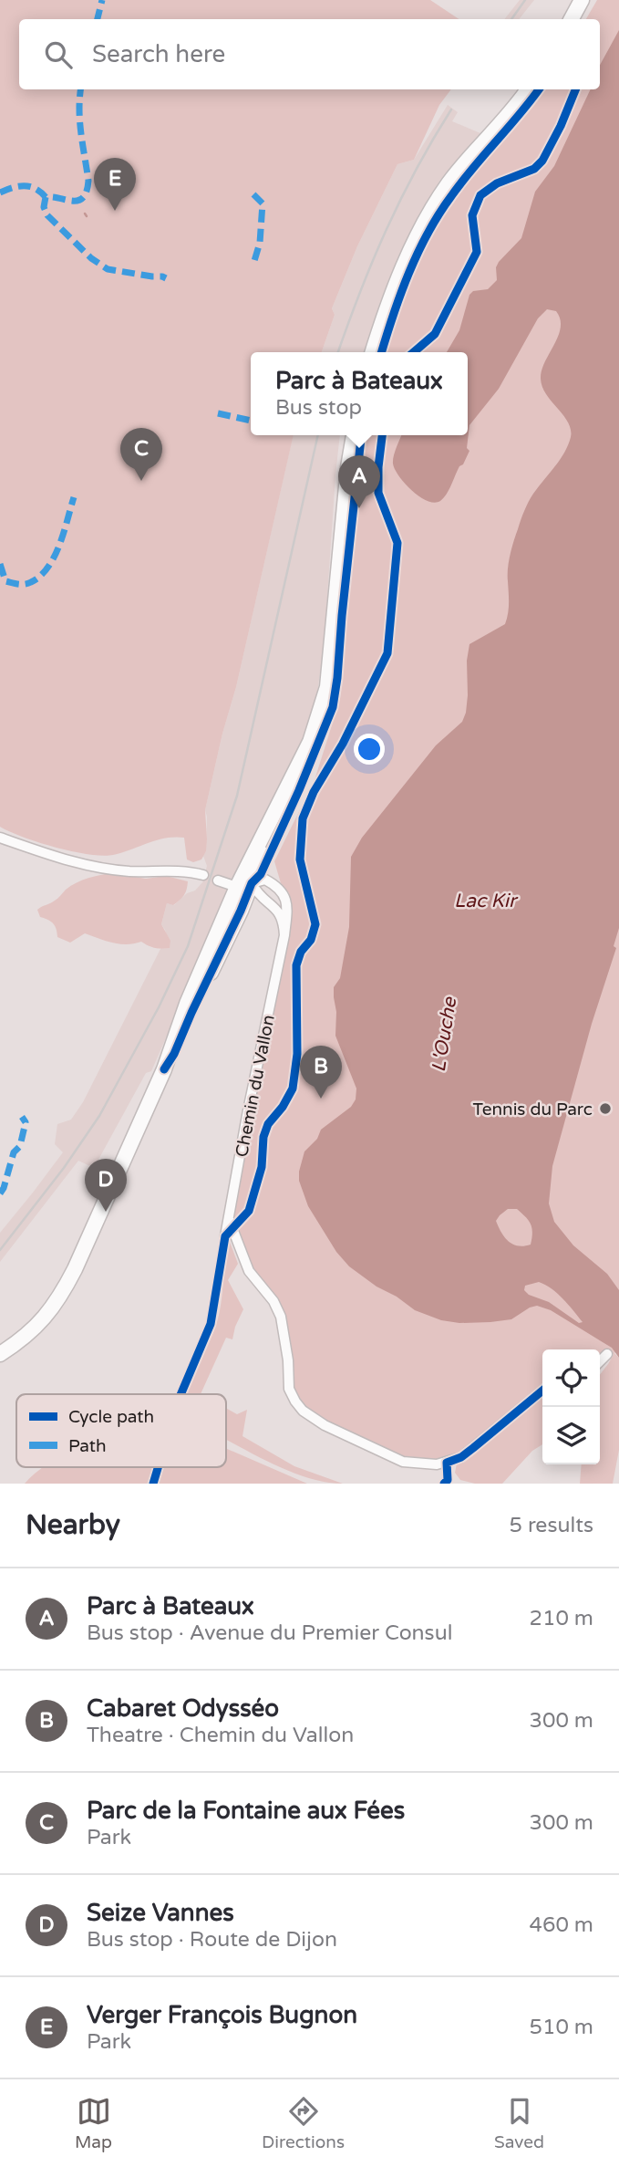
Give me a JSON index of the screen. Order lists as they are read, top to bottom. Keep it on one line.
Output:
{"streets":{"street":["Chemin du Vallon"]},"water":["Lac Kir","L'Ouche"],"places":["Tennis du Parc"],"legend":["Cycle path","Path"],"page":{"search":"Search here","pins":["E","C","A","B","D"],"popup":["Parc à Bateaux","Bus stop"],"heading":["Nearby","5 results"],"list":[{"mark":"A","name":"Parc à Bateaux","note":"Bus stop · Avenue du Premier Consul","value":"210 m"},{"mark":"B","name":"Cabaret Odysséo","note":"Theatre · Chemin du Vallon","value":"300 m"},{"mark":"C","name":"Parc de la Fontaine aux Fées","note":"Park","value":"300 m"},{"mark":"D","name":"Seize Vannes","note":"Bus stop · Route de Dijon","value":"460 m"},{"mark":"E","name":"Verger François Bugnon","note":"Park","value":"510 m"}],"nav":["Map","Directions","Saved"]}}
